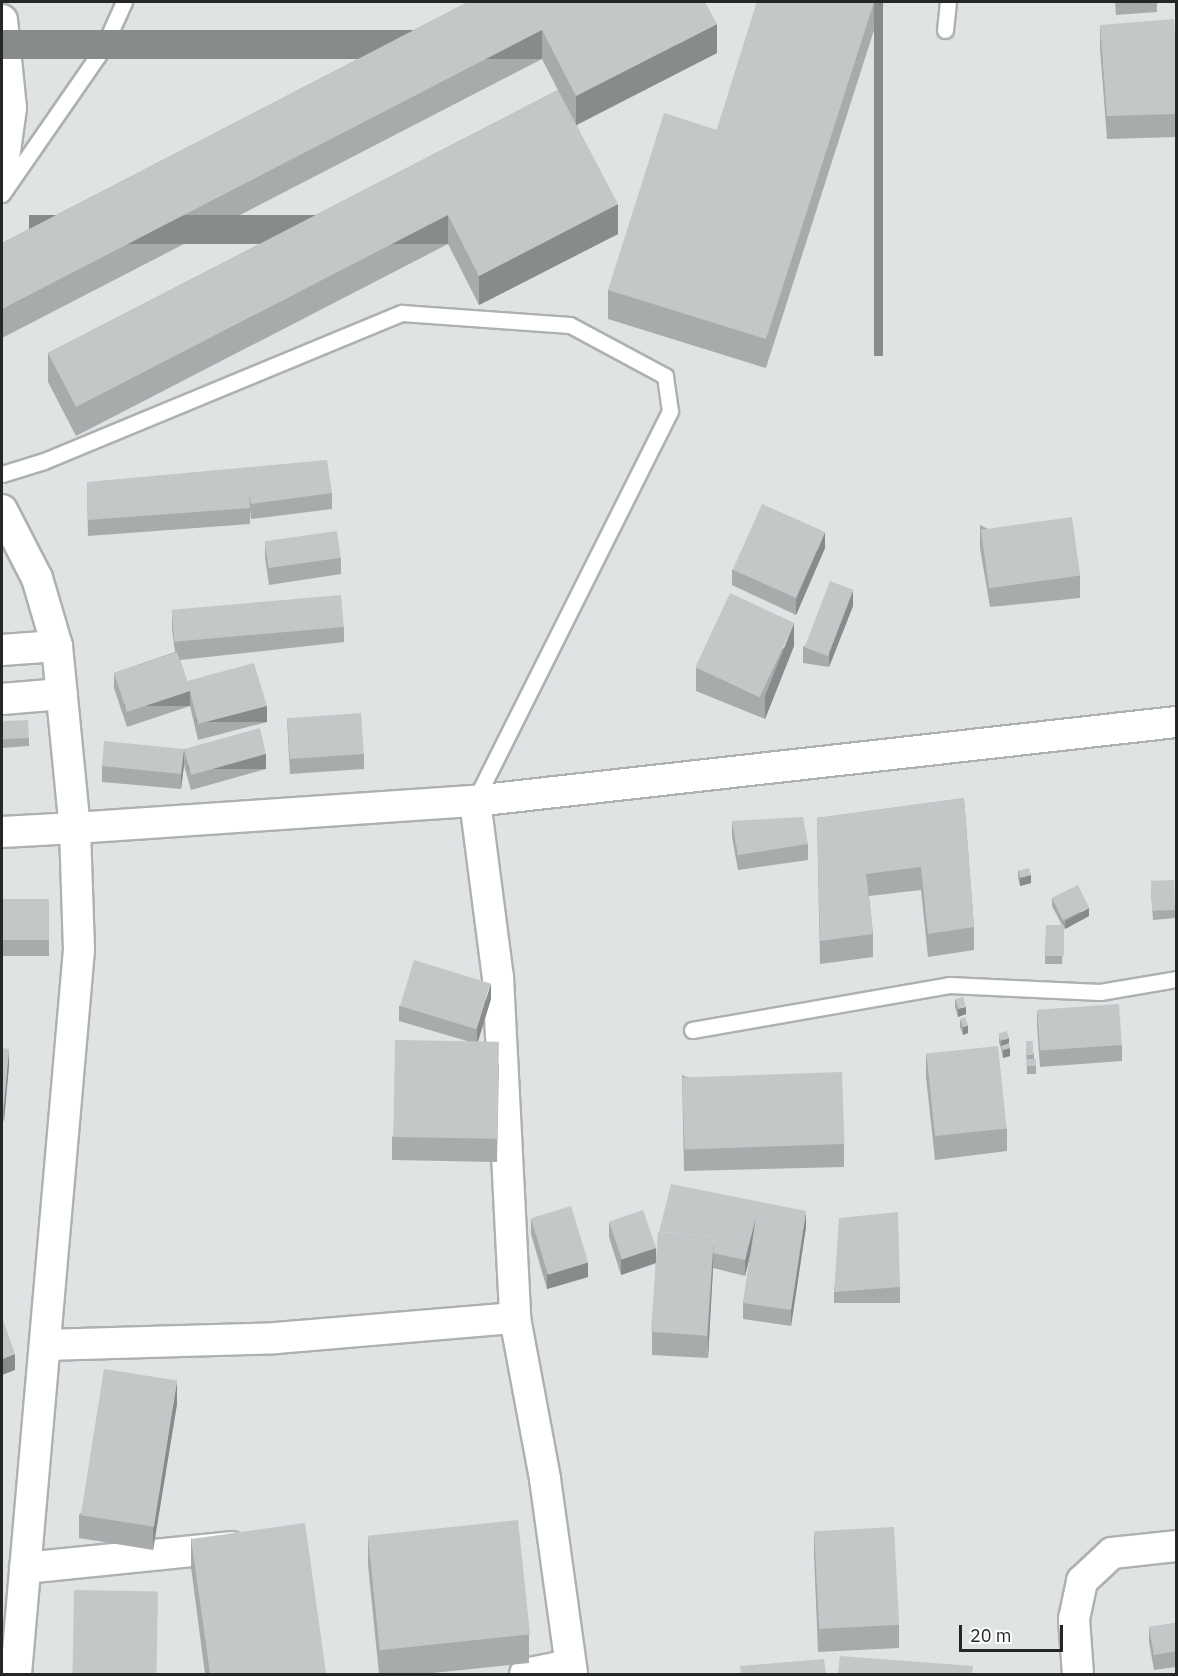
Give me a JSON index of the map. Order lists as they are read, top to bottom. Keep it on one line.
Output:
{"scale_bar":"20 m"}
